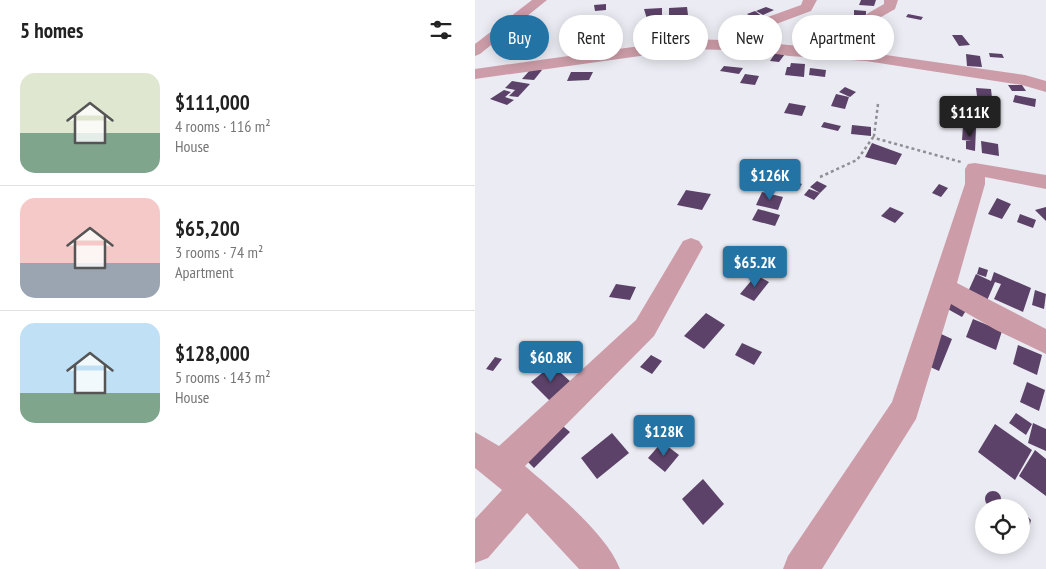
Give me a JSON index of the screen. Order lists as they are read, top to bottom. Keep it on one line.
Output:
{"page":{"heading":"5 homes","chip":["Buy","Rent","Filters","New","Apartment"],"list":[{"name":"$111,000","note":"4 rooms · 116 m² · House"},{"name":"$65,200","note":"3 rooms · 74 m² · Apartment"},{"name":"$128,000","note":"5 rooms · 143 m² · House"}],"price":["$111K","$126K","$65.2K","$60.8K","$128K"]}}
